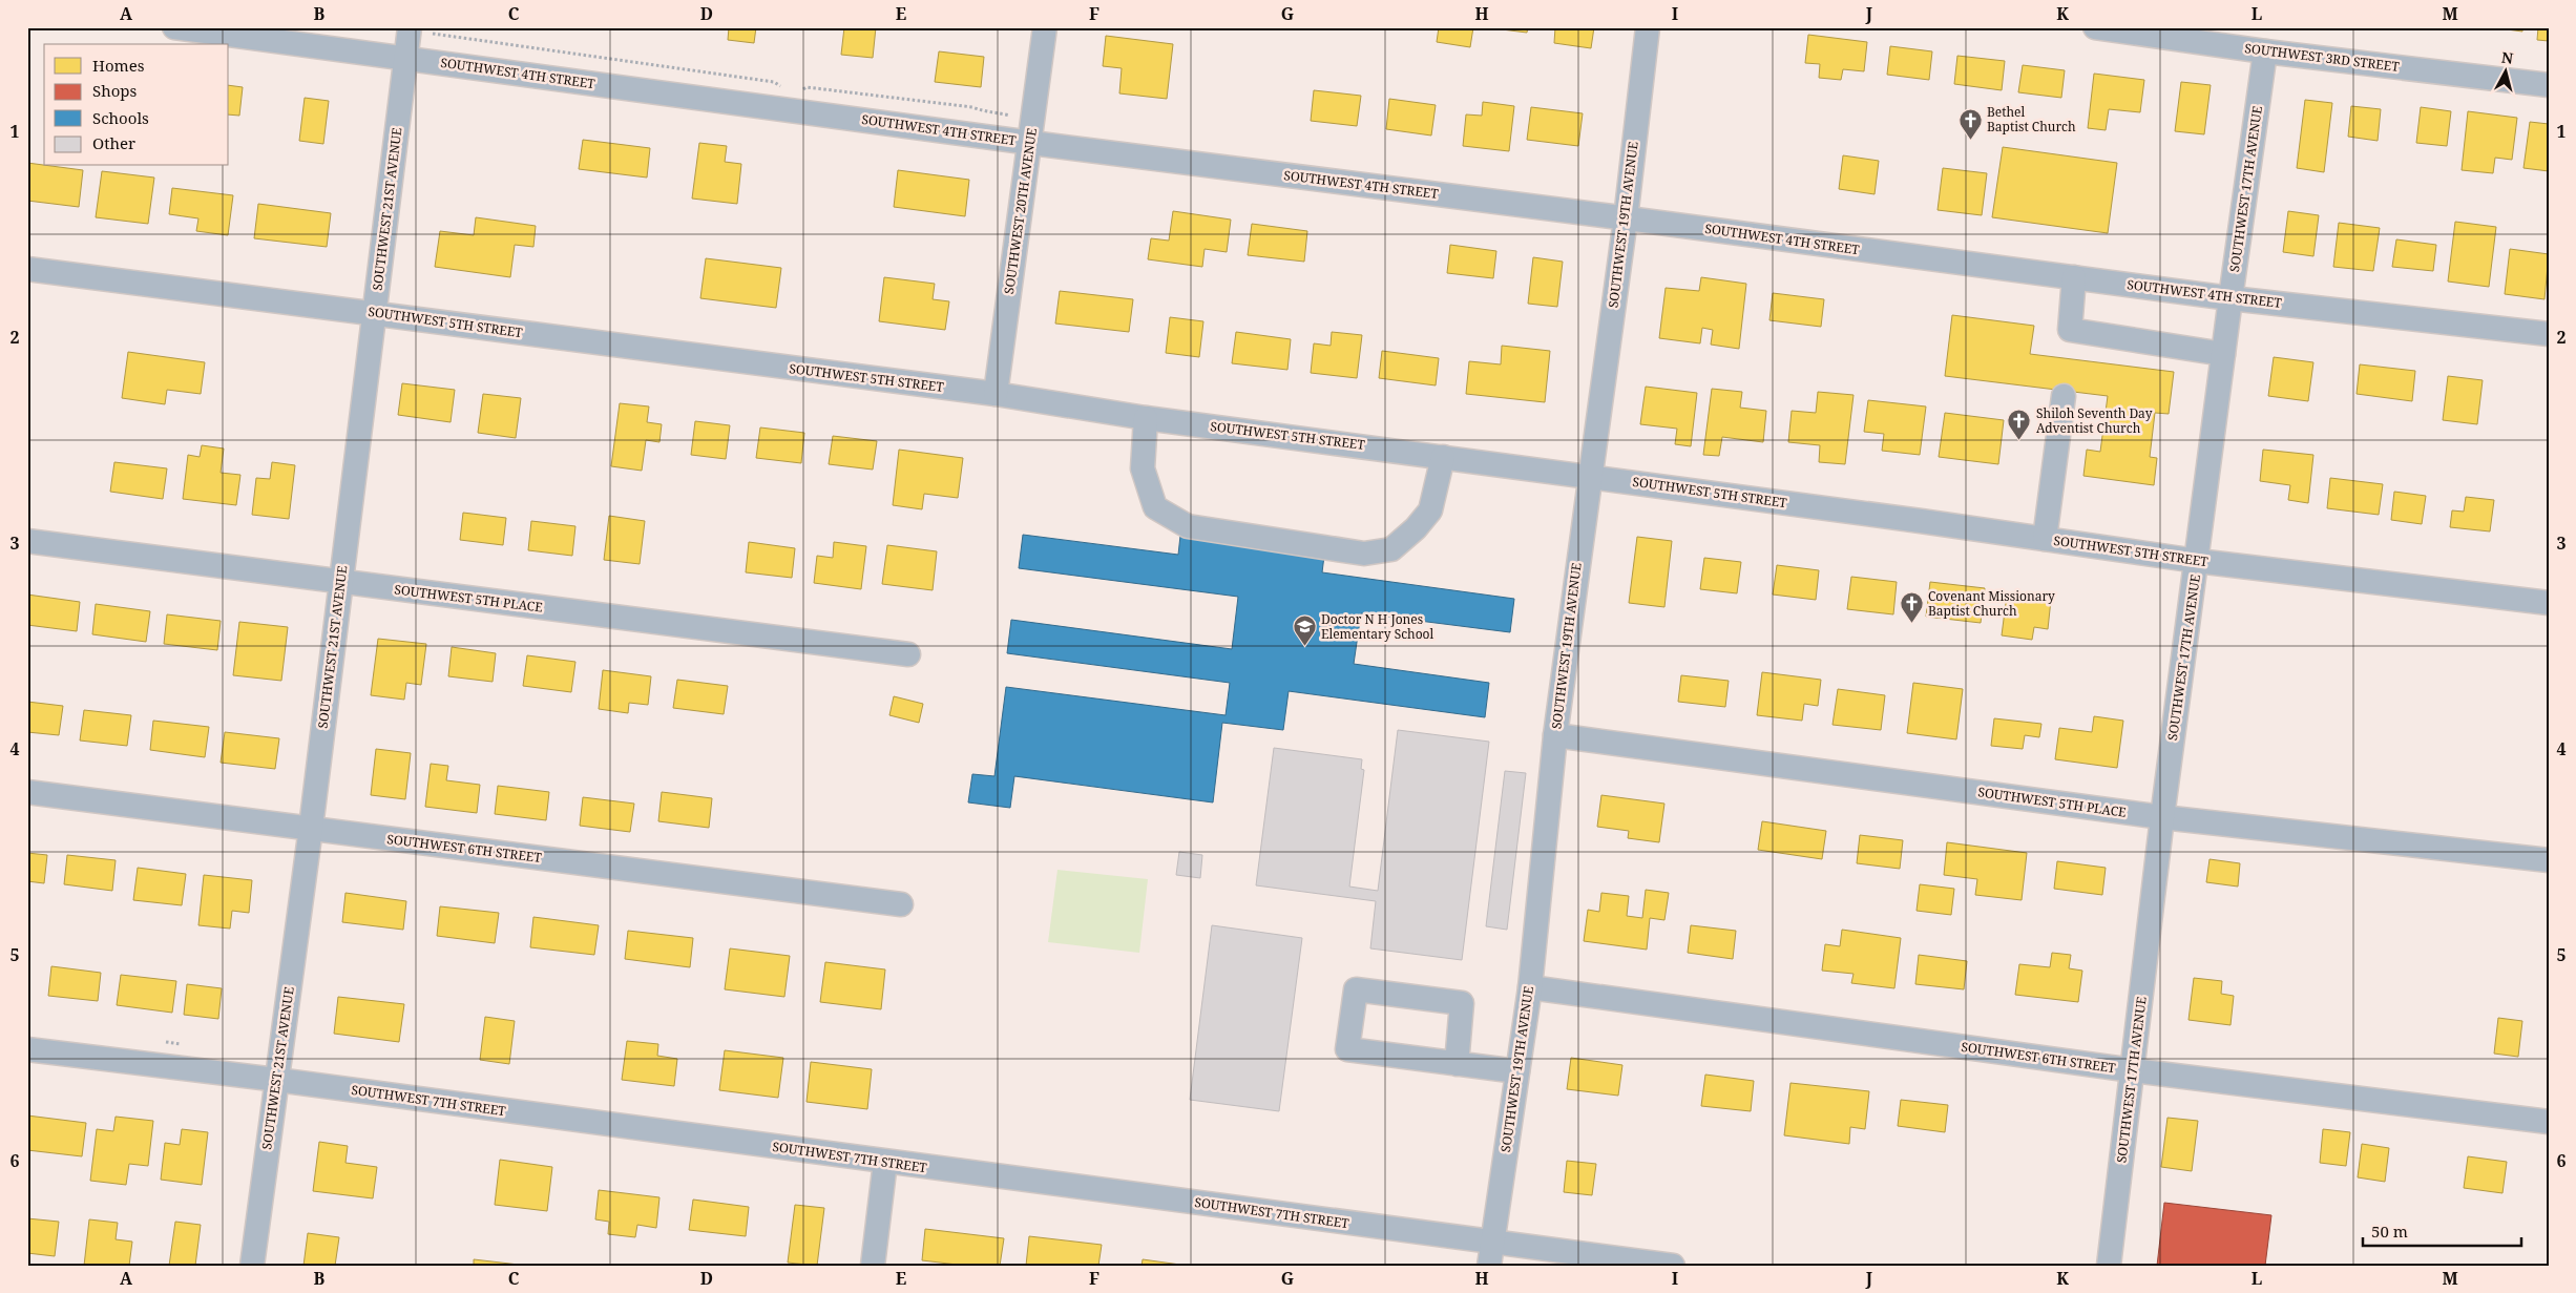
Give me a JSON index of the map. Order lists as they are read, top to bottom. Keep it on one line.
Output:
{"streets":{"street":["SOUTHWEST 3RD STREET","SOUTHWEST 4TH STREET","SOUTHWEST 17TH AVENUE","SOUTHWEST 21ST AVENUE","SOUTHWEST 20TH AVENUE","SOUTHWEST 19TH AVENUE","SOUTHWEST 5TH STREET","SOUTHWEST 5TH PLACE","SOUTHWEST 6TH STREET","SOUTHWEST 7TH STREET"]},"crossings":[["SOUTHWEST 3RD STREET","SOUTHWEST 17TH AVENUE"],["SOUTHWEST 4TH STREET","SOUTHWEST 17TH AVENUE"],["SOUTHWEST 4TH STREET","SOUTHWEST 21ST AVENUE"],["SOUTHWEST 4TH STREET","SOUTHWEST 20TH AVENUE"],["SOUTHWEST 4TH STREET","SOUTHWEST 19TH AVENUE"],["SOUTHWEST 17TH AVENUE","SOUTHWEST 5TH STREET"],["SOUTHWEST 17TH AVENUE","SOUTHWEST 5TH PLACE"],["SOUTHWEST 17TH AVENUE","SOUTHWEST 6TH STREET"],["SOUTHWEST 21ST AVENUE","SOUTHWEST 5TH STREET"],["SOUTHWEST 21ST AVENUE","SOUTHWEST 5TH PLACE"],["SOUTHWEST 21ST AVENUE","SOUTHWEST 6TH STREET"],["SOUTHWEST 21ST AVENUE","SOUTHWEST 7TH STREET"],["SOUTHWEST 20TH AVENUE","SOUTHWEST 5TH STREET"],["SOUTHWEST 19TH AVENUE","SOUTHWEST 5TH STREET"],["SOUTHWEST 19TH AVENUE","SOUTHWEST 5TH PLACE"],["SOUTHWEST 19TH AVENUE","SOUTHWEST 6TH STREET"],["SOUTHWEST 19TH AVENUE","SOUTHWEST 7TH STREET"]],"places":{"church":["Bethel Baptist Church","Shiloh Seventh Day Adventist Church","Covenant Missionary Baptist Church"],"school or university":["Doctor N H Jones Elementary School"]},"legend":["Homes","Shops","Schools","Other"],"scale_bar":"50 m","north":"top","grid":{"columns":["A","B","C","D","E","F","G","H","I","J","K","L","M"],"rows":["1","2","3","4","5","6"]}}
